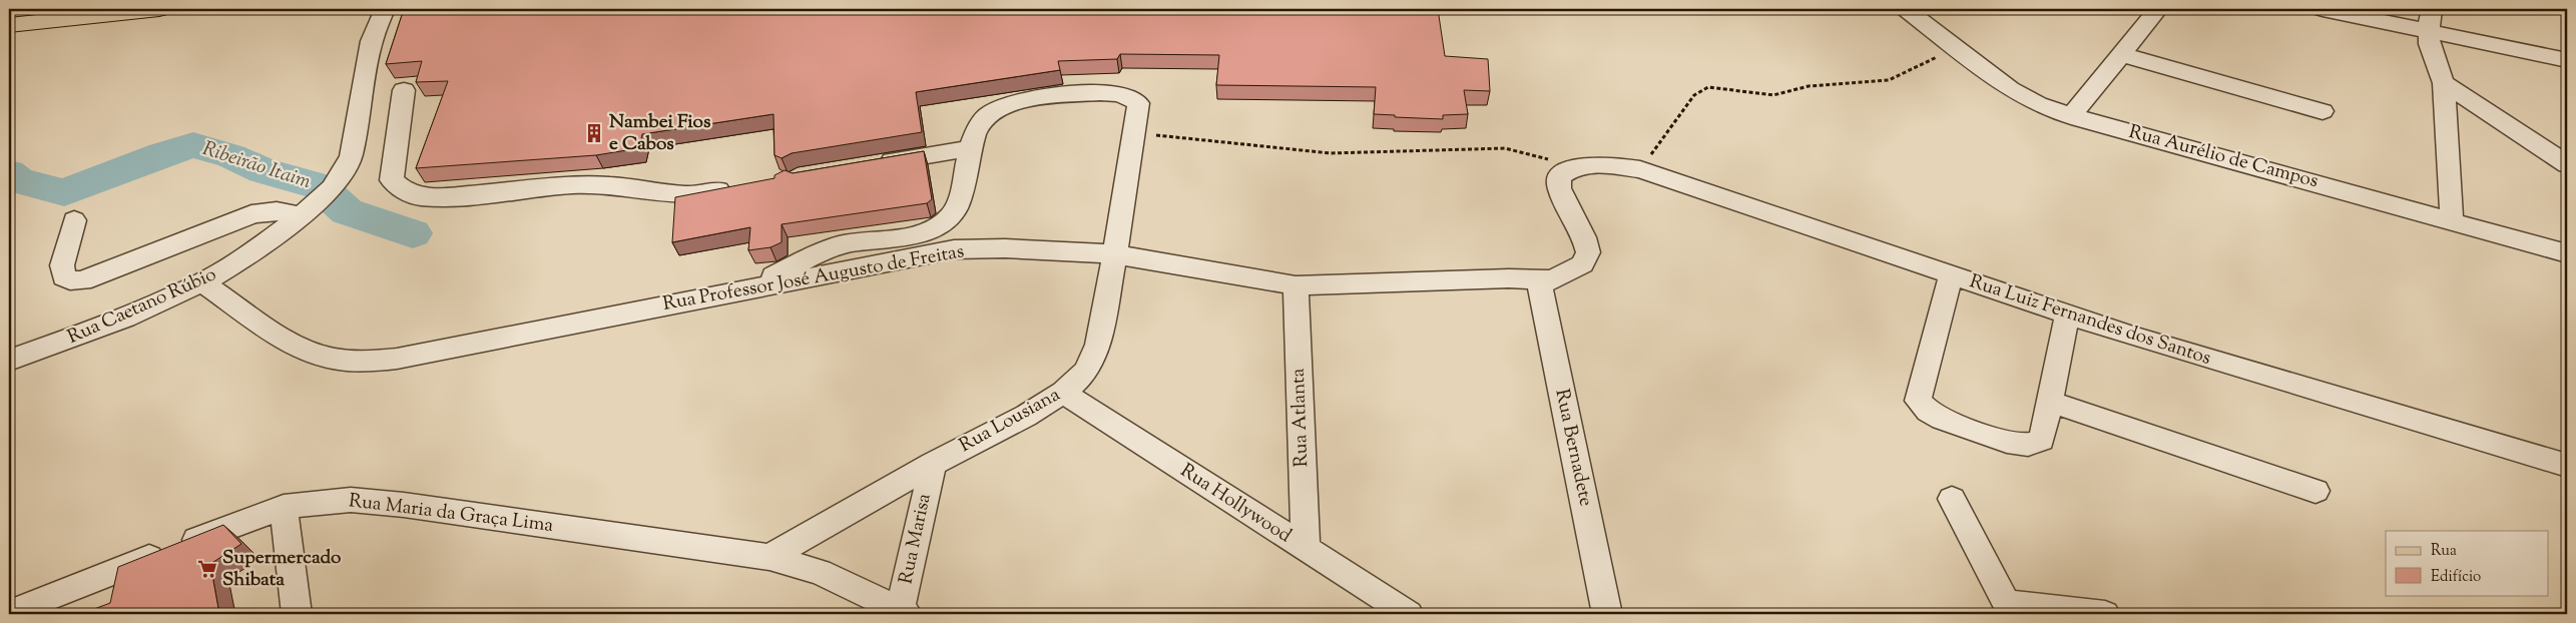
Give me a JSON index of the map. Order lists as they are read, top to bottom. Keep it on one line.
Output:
{"streets":{"street":["Rua Aurélio de Campos","Rua Professor José Augusto de Freitas","Rua Caetano Rúbio","Rua Luiz Fernandes dos Santos","Rua Atlanta","Rua Lousiana","Rua Bernadete","Rua Hollywood","Rua Maria da Graça Lima","Rua Marisa"]},"crossings":[["Rua Professor José Augusto de Freitas","Rua Caetano Rúbio"],["Rua Professor José Augusto de Freitas","Rua Atlanta"],["Rua Professor José Augusto de Freitas","Rua Lousiana"],["Rua Professor José Augusto de Freitas","Rua Bernadete"],["Rua Atlanta","Rua Hollywood"],["Rua Lousiana","Rua Hollywood"],["Rua Lousiana","Rua Maria da Graça Lima"],["Rua Lousiana","Rua Marisa"],["Rua Maria da Graça Lima","Rua Marisa"]],"water":["Ribeirão Itaim"],"places":{"building":["Nambei Fios e Cabos"],"supermarket":["Supermercado Shibata"]},"legend":["Rua","Edifício"]}
